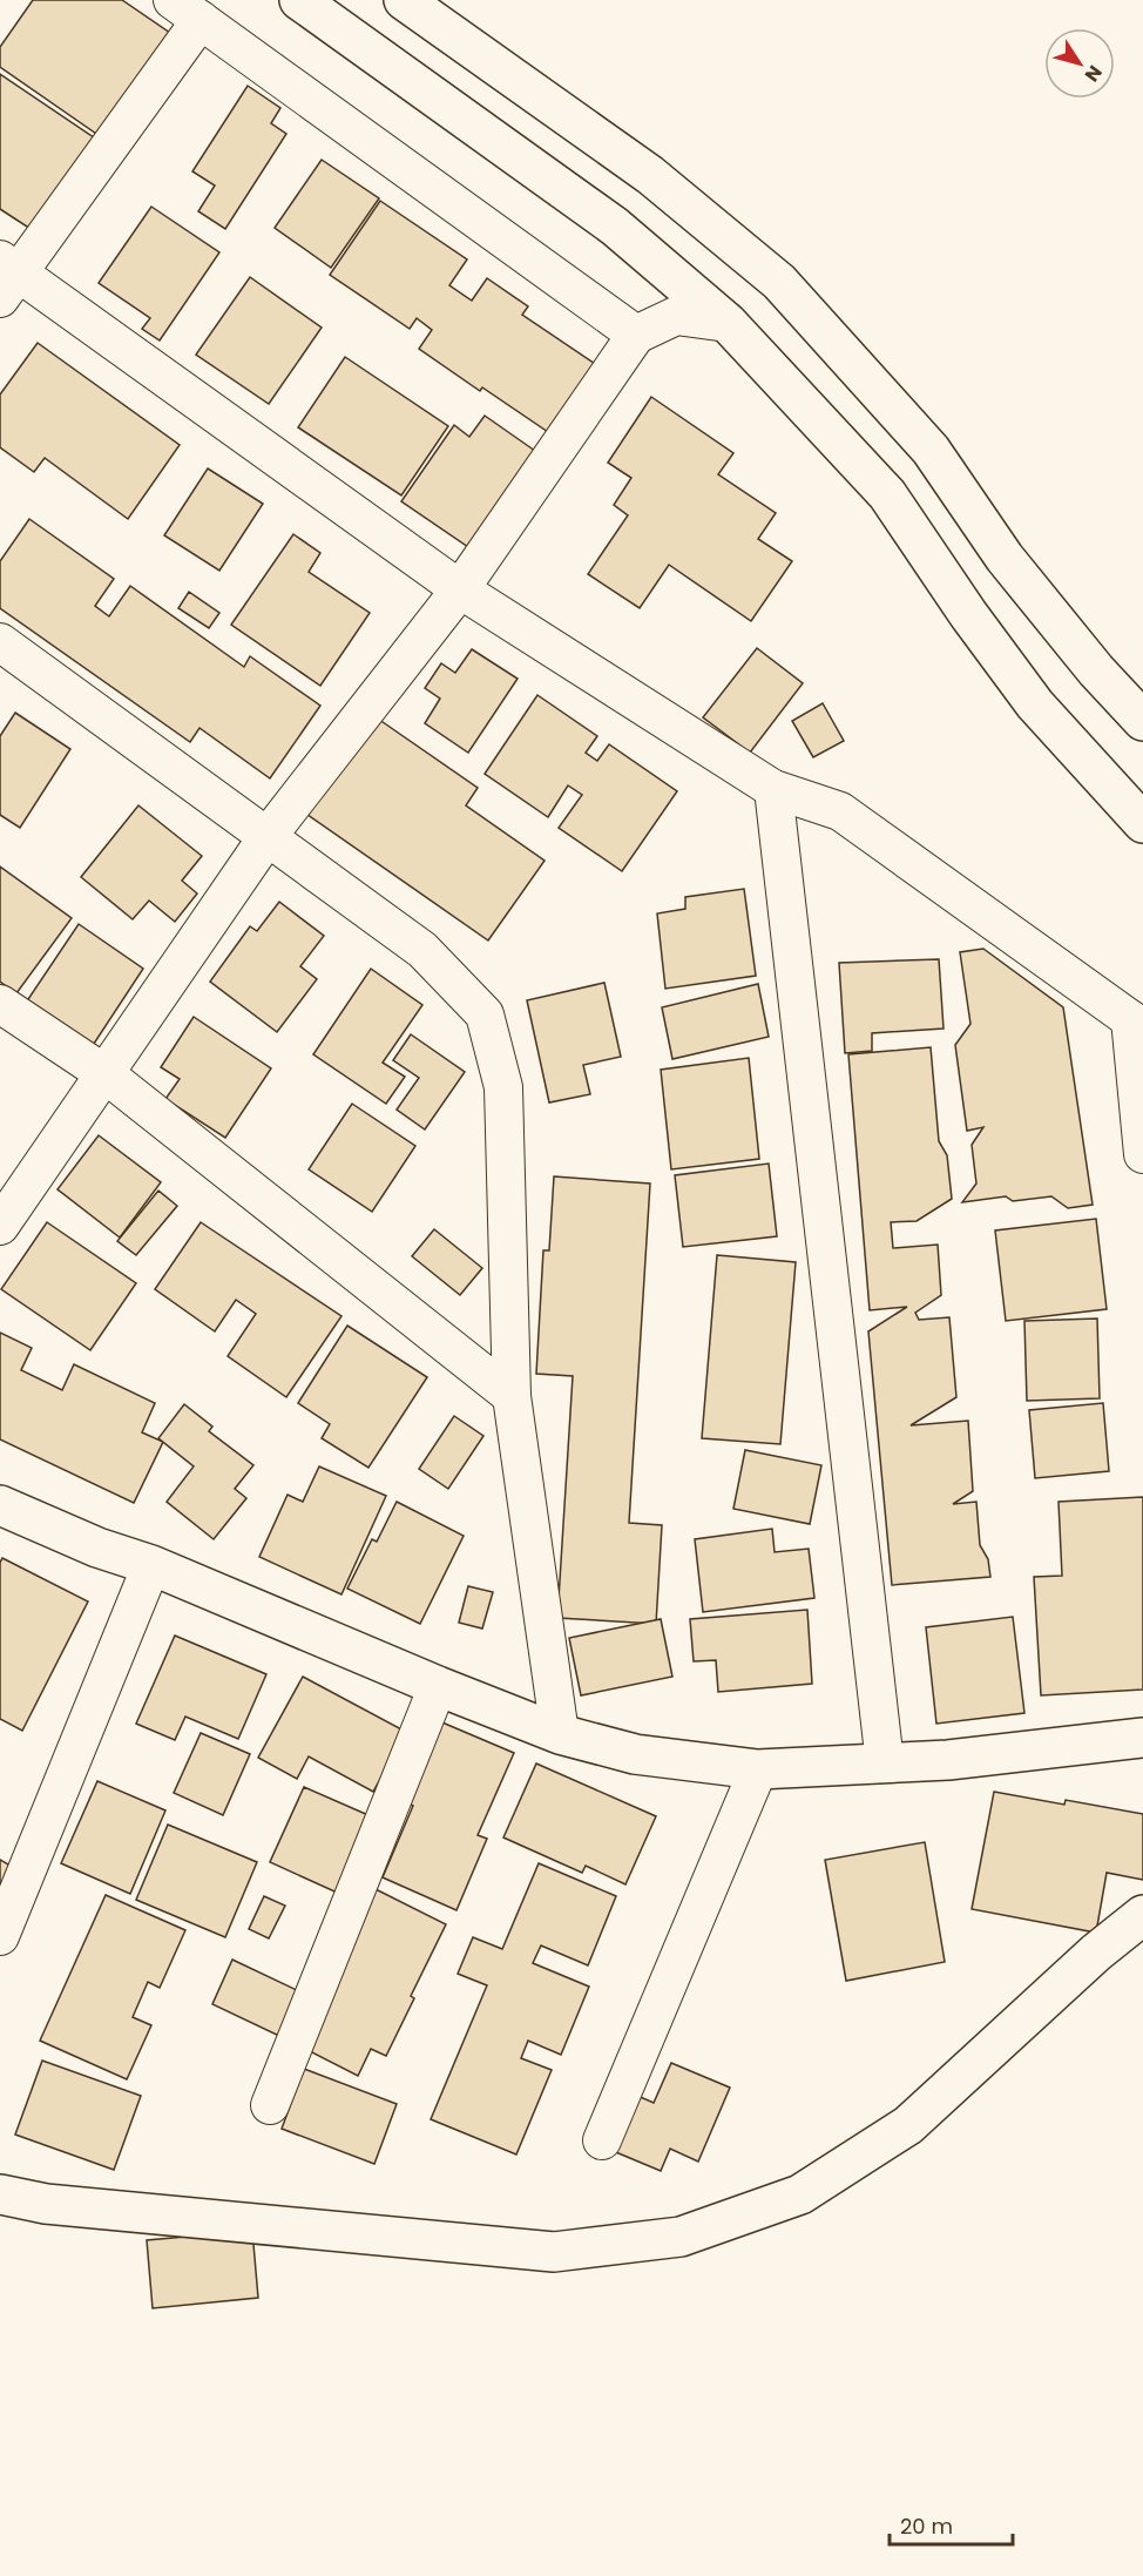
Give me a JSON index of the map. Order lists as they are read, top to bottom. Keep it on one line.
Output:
{"scale_bar":"20 m","north":"bottom right"}
